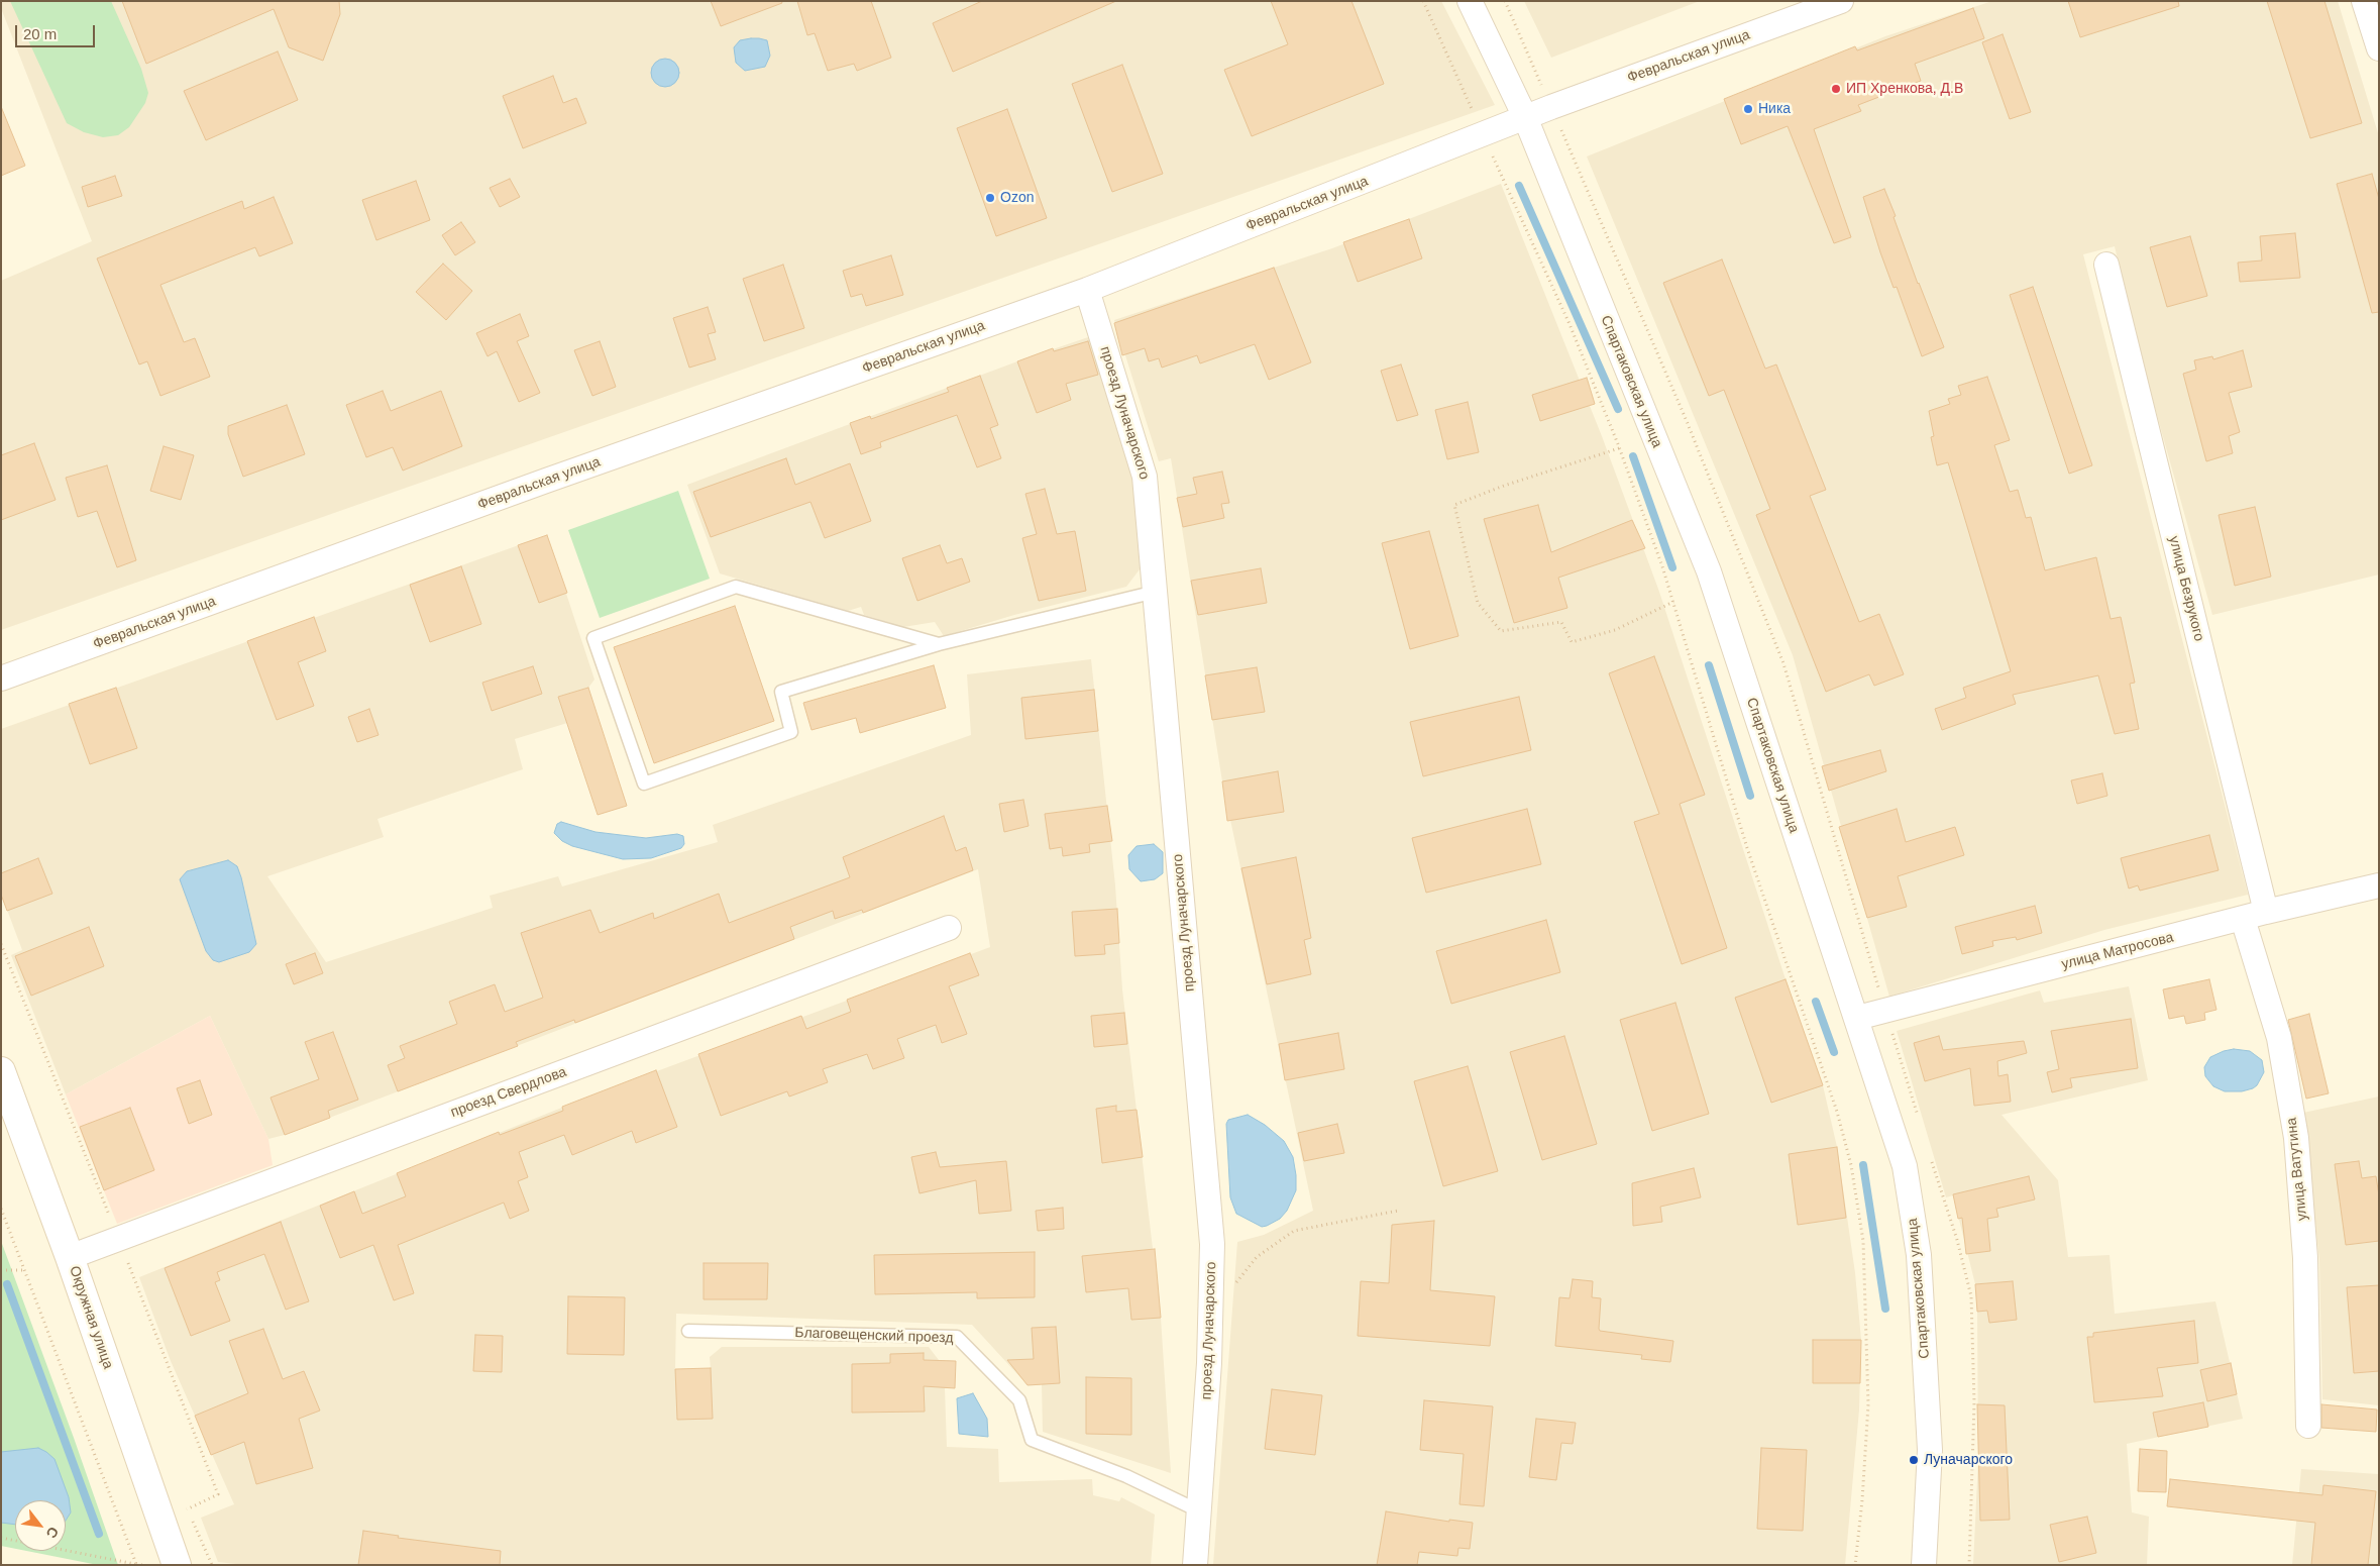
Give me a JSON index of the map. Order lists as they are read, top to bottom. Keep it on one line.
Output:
{"streets":{"main road":["Окружная улица"],"street":["Февральская улица","Спартаковская улица","проезд Луначарского","улица Безрукого","улица Матросова","проезд Свердлова","улица Ватутина"],"lane":["Благовещенский проезд"]},"crossings":[["Февральская улица","Спартаковская улица"],["Февральская улица","проезд Луначарского"],["Спартаковская улица","улица Матросова"],["проезд Луначарского","Благовещенский проезд"],["улица Безрукого","улица Матросова"],["улица Матросова","улица Ватутина"],["проезд Свердлова","Окружная улица"]],"places":["ИП Хренкова, Д.В","Ника","Ozon","Луначарского"],"scale_bar":"20 m","north":"bottom right"}
